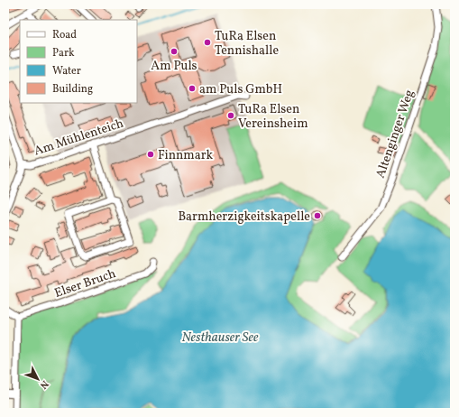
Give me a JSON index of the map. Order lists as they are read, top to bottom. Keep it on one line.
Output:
{"streets":{"street":["Altenginger Weg","Am Mühlenteich","Elser Bruch"]},"water":["Nesthauser See"],"places":["TuRa Elsen Tennishalle","Am Puls","am Puls GmbH","TuRa Elsen Vereinsheim","Finnmark","Barmherzigkeitskapelle"],"legend":["Road","Park","Water","Building"],"north":"bottom right"}
